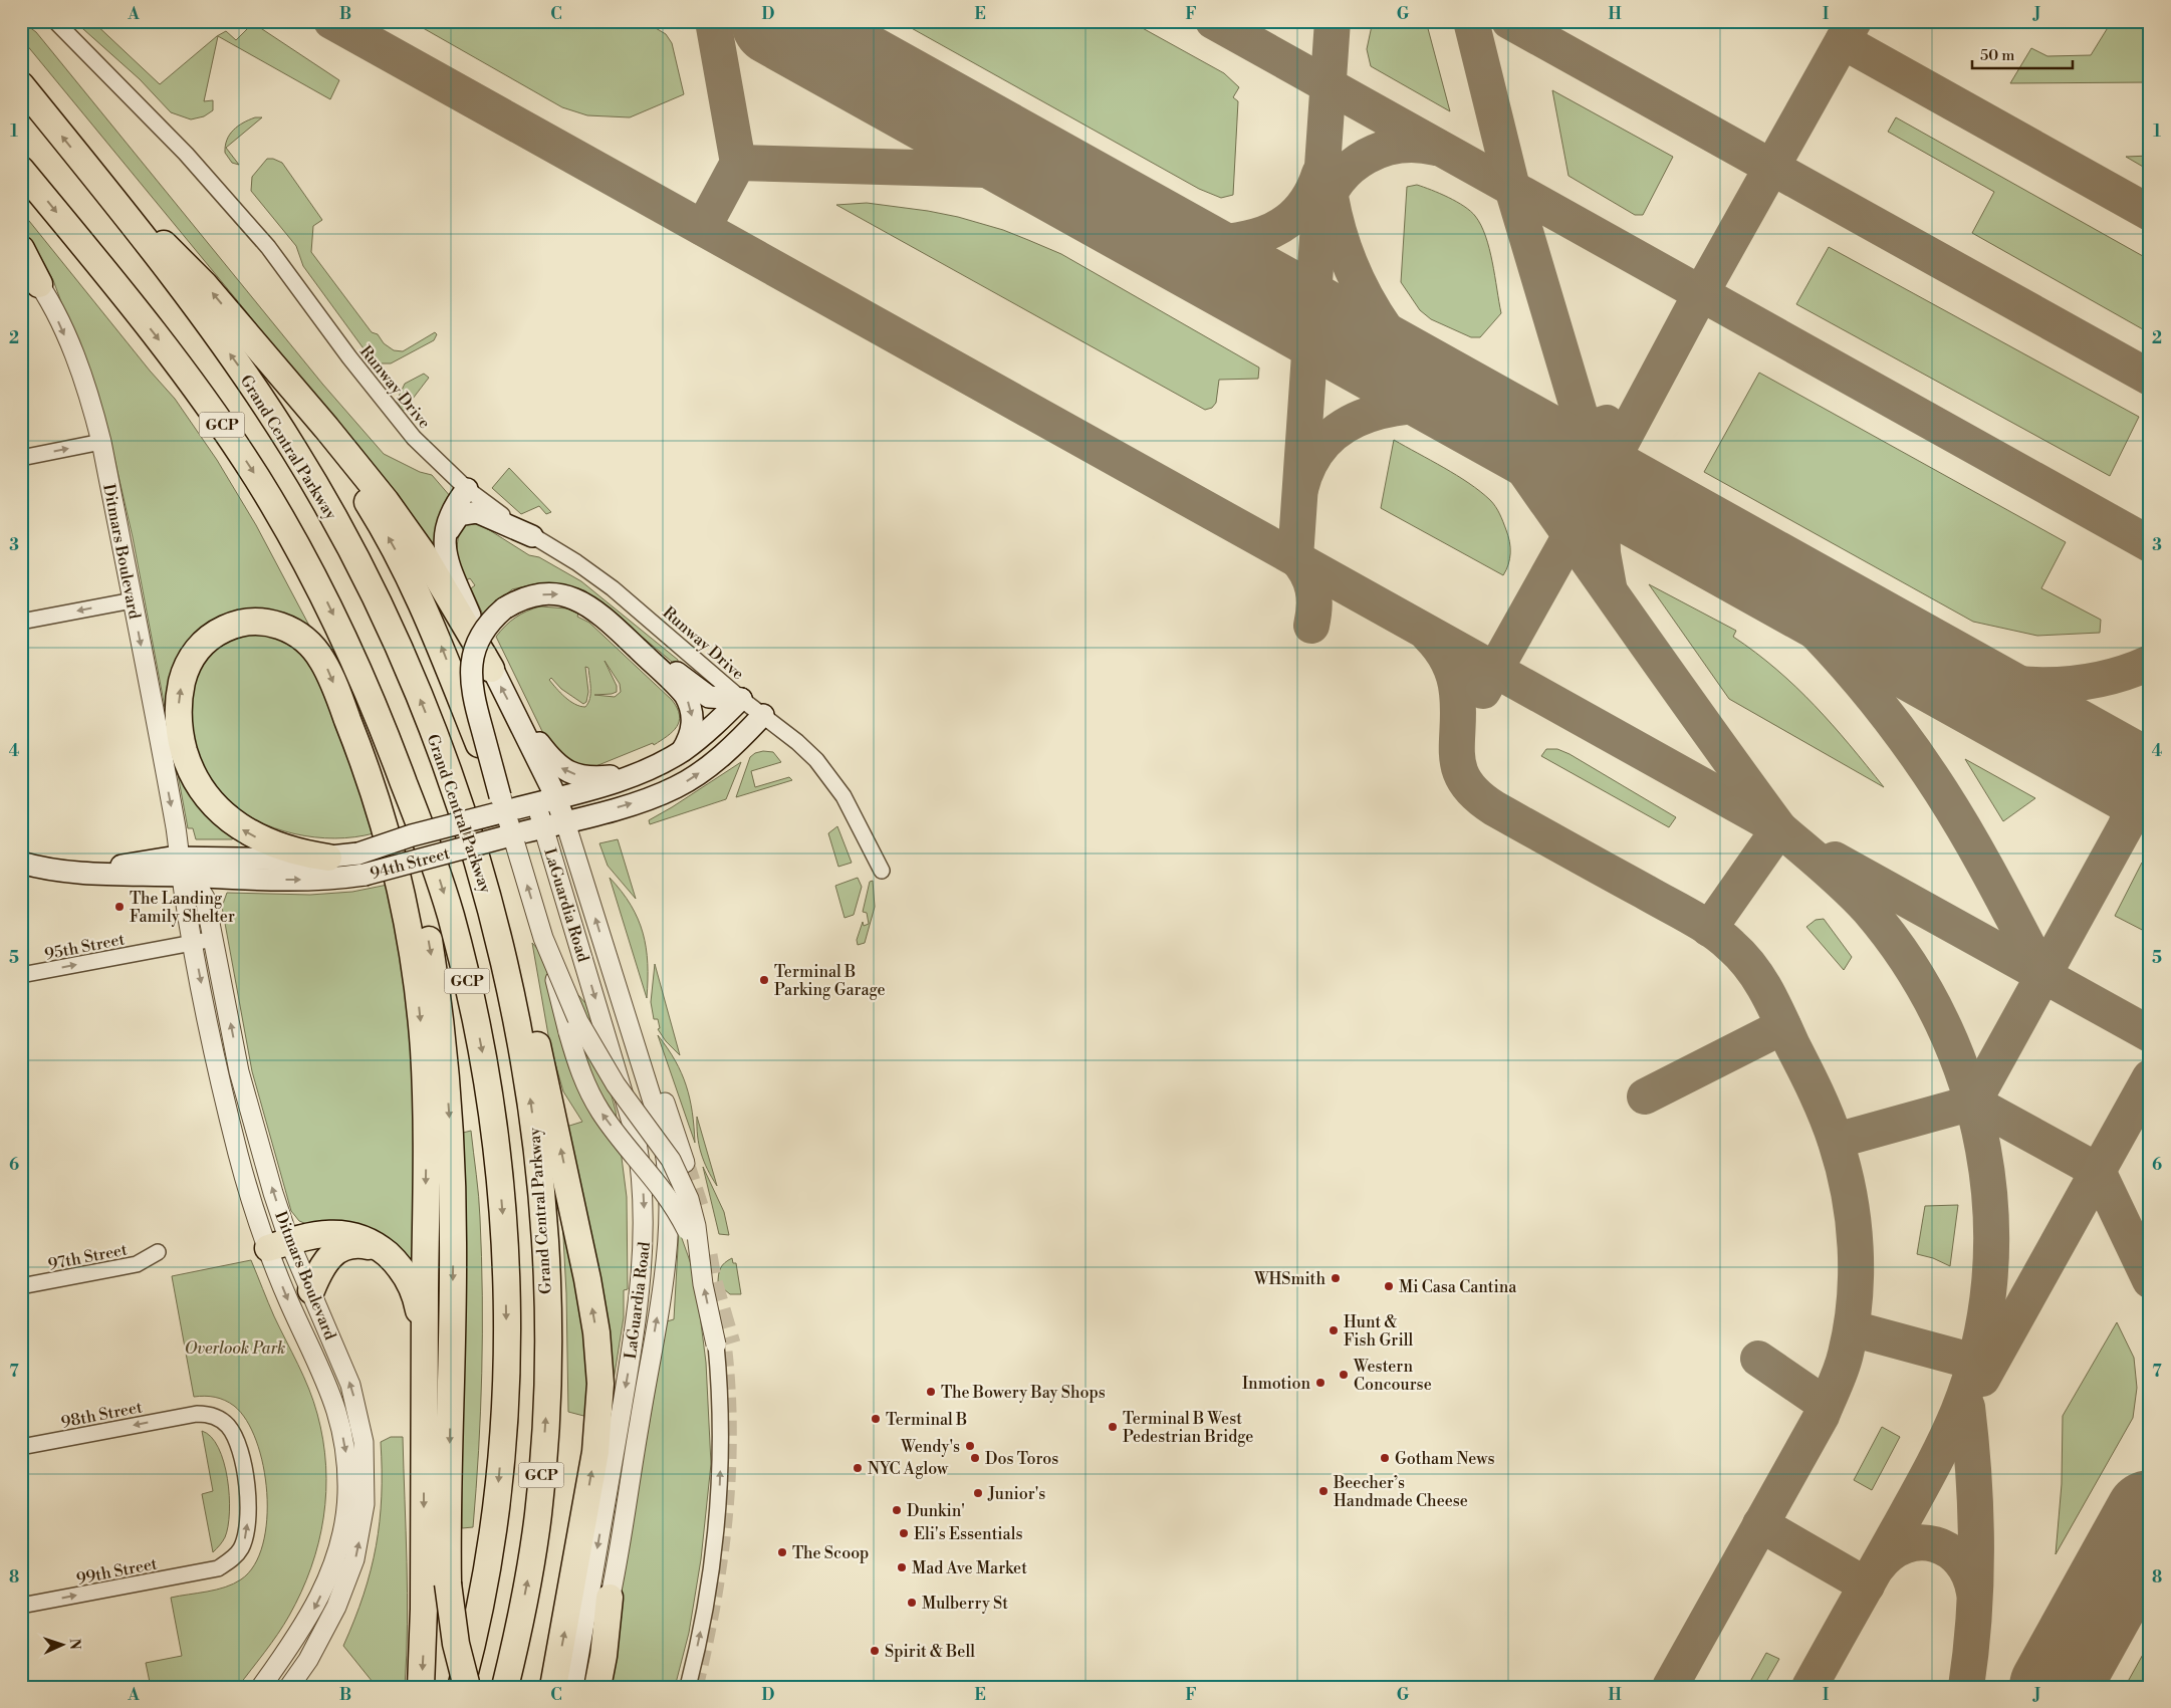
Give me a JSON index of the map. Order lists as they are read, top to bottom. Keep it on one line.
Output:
{"streets":{"highway":["GCP","Grand Central Parkway"],"main road":["94th Street"],"street":["Runway Drive","Ditmars Boulevard","LaGuardia Road","95th Street","97th Street","98th Street","99th Street"]},"crossings":[["Runway Drive","94th Street"],["Ditmars Boulevard","94th Street"],["Ditmars Boulevard","95th Street"],["94th Street","LaGuardia Road"],["98th Street","99th Street"]],"one_way":["95th Street","99th Street"],"parks":["Overlook Park"],"places":["The Landing Family Shelter","Terminal B Parking Garage","WHSmith","Mi Casa Cantina","Hunt & Fish Grill","Western Concourse","Inmotion","The Bowery Bay Shops","Terminal B","Terminal B West Pedestrian Bridge","Wendy's","Dos Toros","Gotham News","NYC Aglow","Beecher’s Handmade Cheese","Junior's","Dunkin'","Eli's Essentials","The Scoop","Mad Ave Market","Mulberry St","Spirit & Bell"],"scale_bar":"50 m","north":"right","grid":{"columns":["A","B","C","D","E","F","G","H","I","J"],"rows":["1","2","3","4","5","6","7","8"]}}
